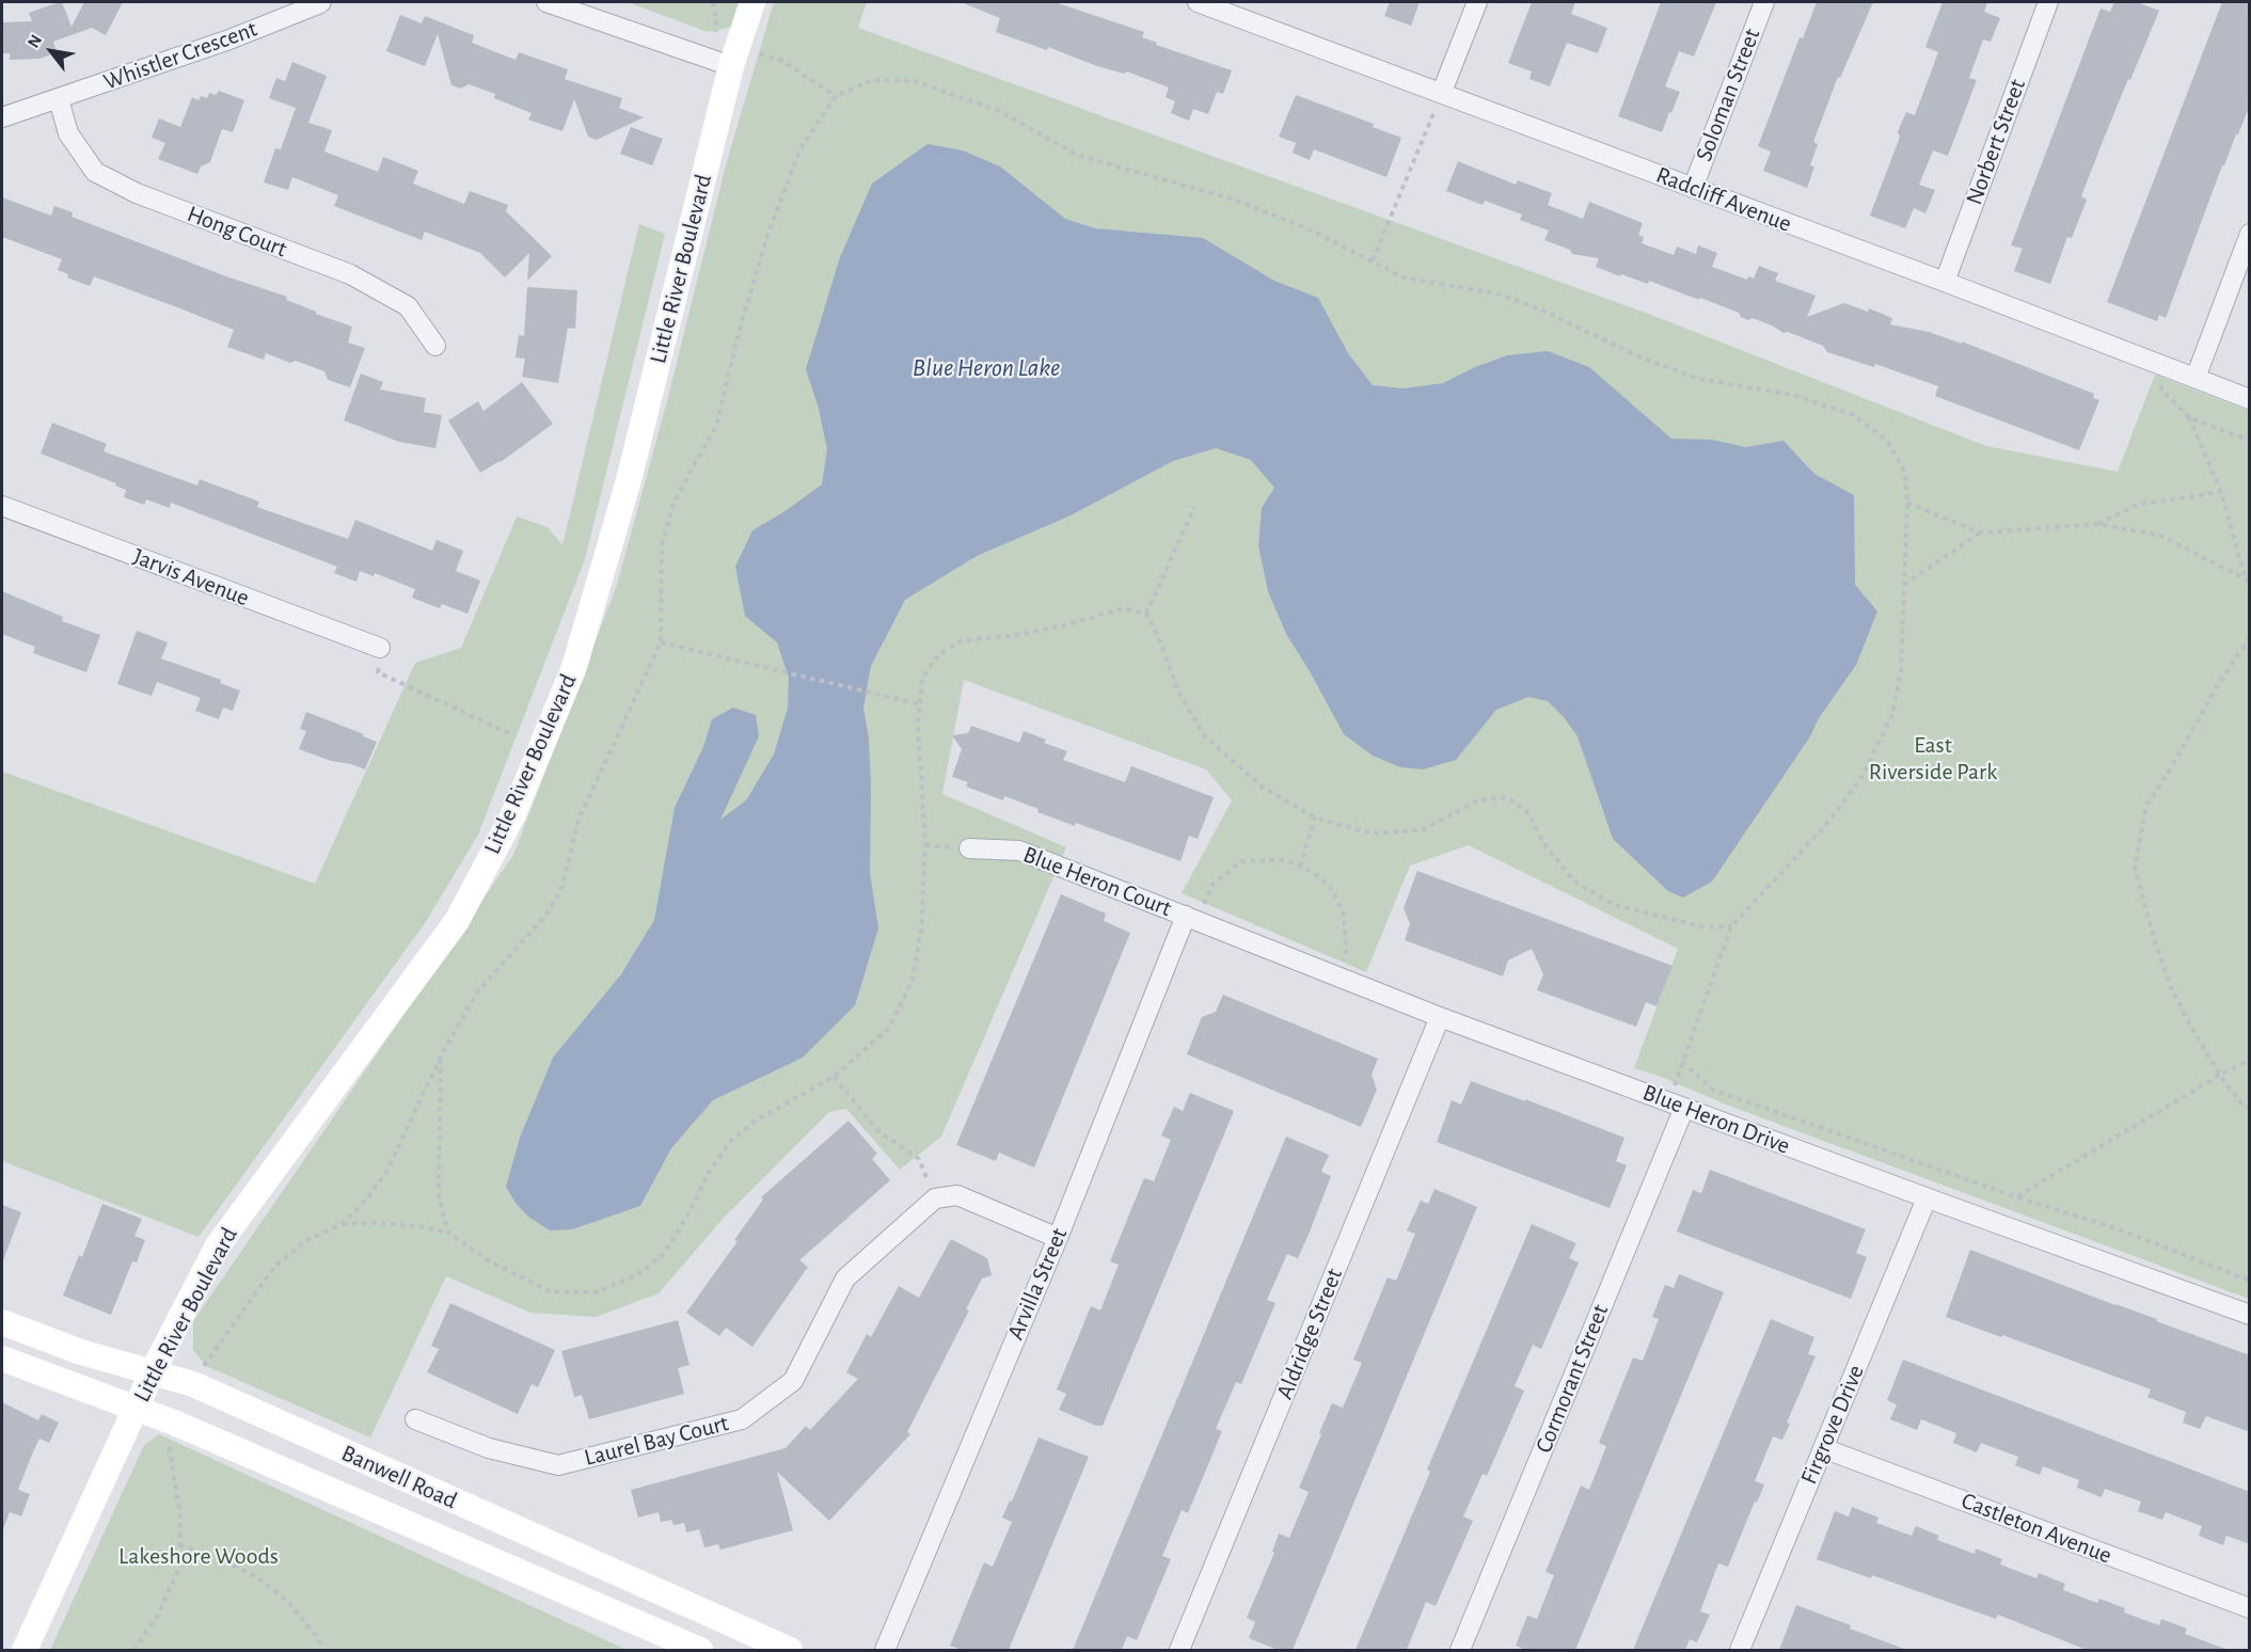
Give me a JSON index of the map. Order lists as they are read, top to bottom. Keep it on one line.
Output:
{"streets":{"street":["Whistler Crescent","Soloman Street","Norbert Street","Radcliff Avenue","Hong Court","Little River Boulevard","Jarvis Avenue","Blue Heron Court","Blue Heron Drive","Arvilla Street","Aldridge Street","Cormorant Street","Firgrove Drive","Laurel Bay Court","Banwell Road","Castleton Avenue"]},"crossings":[["Whistler Crescent","Hong Court"],["Soloman Street","Radcliff Avenue"],["Norbert Street","Radcliff Avenue"],["Little River Boulevard","Banwell Road"],["Blue Heron Court","Blue Heron Drive"],["Blue Heron Court","Arvilla Street"],["Blue Heron Drive","Arvilla Street"],["Blue Heron Drive","Aldridge Street"],["Blue Heron Drive","Cormorant Street"],["Blue Heron Drive","Firgrove Drive"],["Firgrove Drive","Castleton Avenue"]],"water":["Blue Heron Lake"],"parks":["East Riverside Park","Lakeshore Woods"],"north":"top left"}
